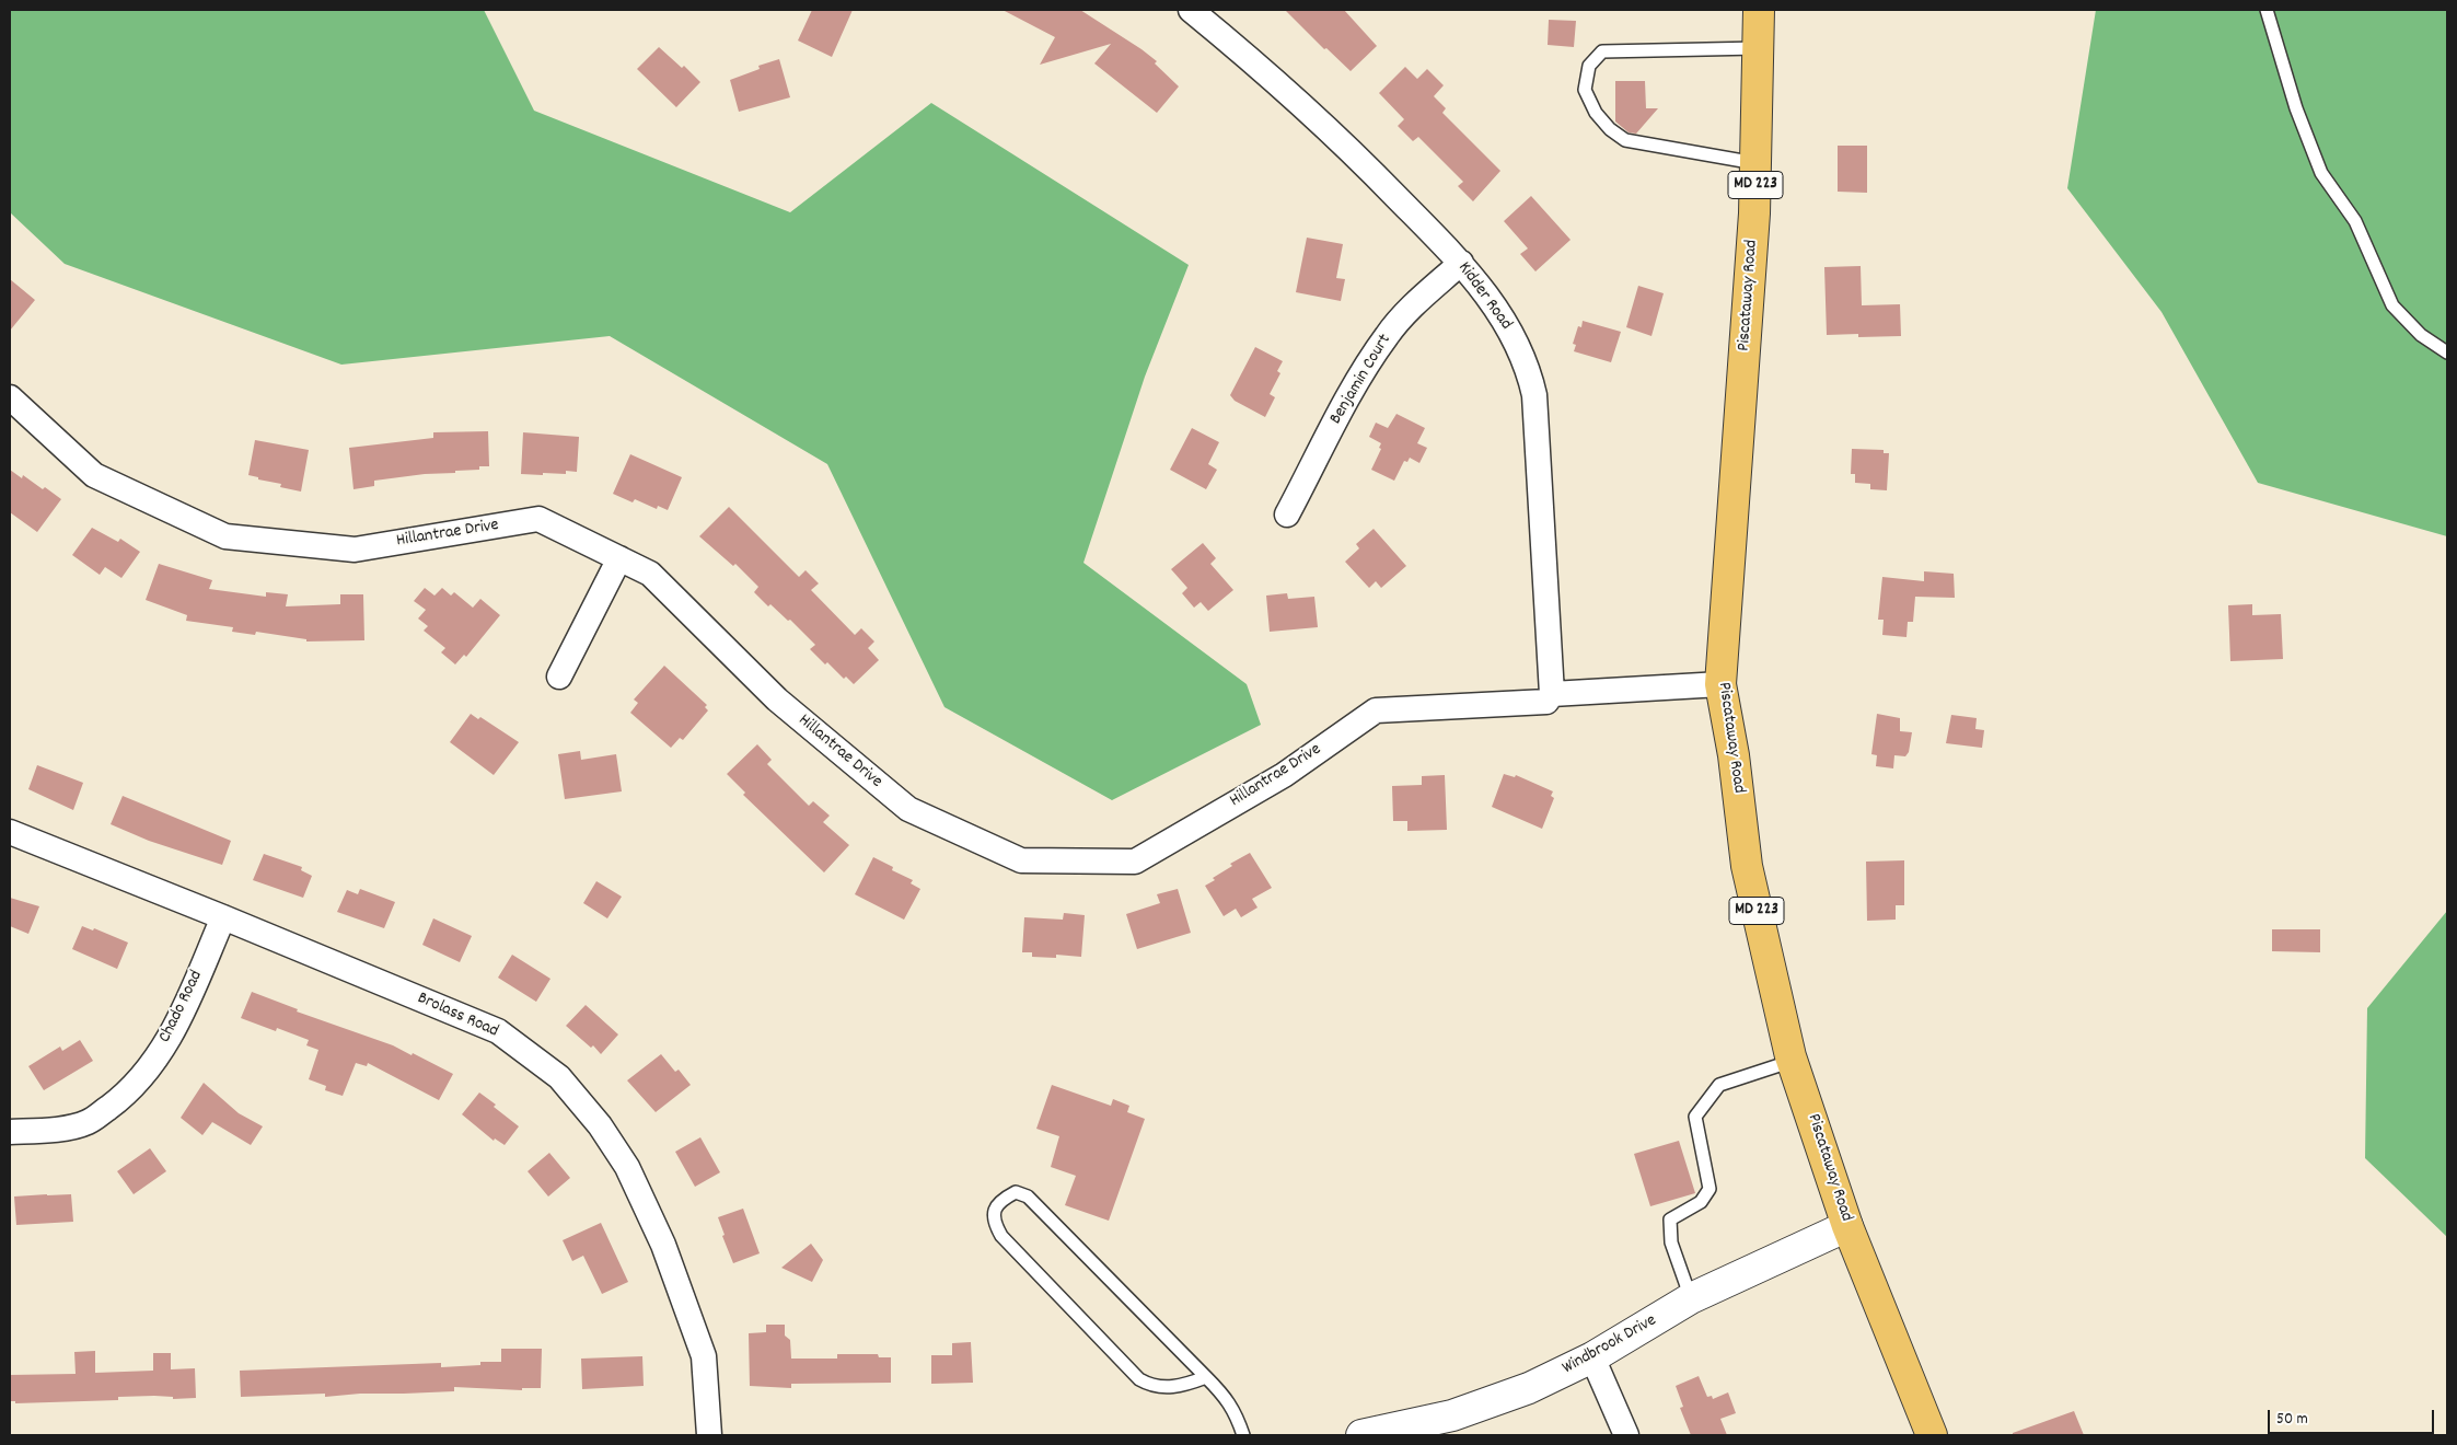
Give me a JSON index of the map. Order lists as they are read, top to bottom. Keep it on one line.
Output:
{"streets":{"main road":["MD 223","Piscataway Road"],"street":["Kidder Road","Benjamin Court","Hillantrae Drive","Chado Road","Brolass Road","Windbrook Drive"]},"crossings":[["Piscataway Road","Hillantrae Drive"],["Piscataway Road","Windbrook Drive"],["Kidder Road","Benjamin Court"],["Kidder Road","Hillantrae Drive"],["Chado Road","Brolass Road"]],"scale_bar":"50 m"}
